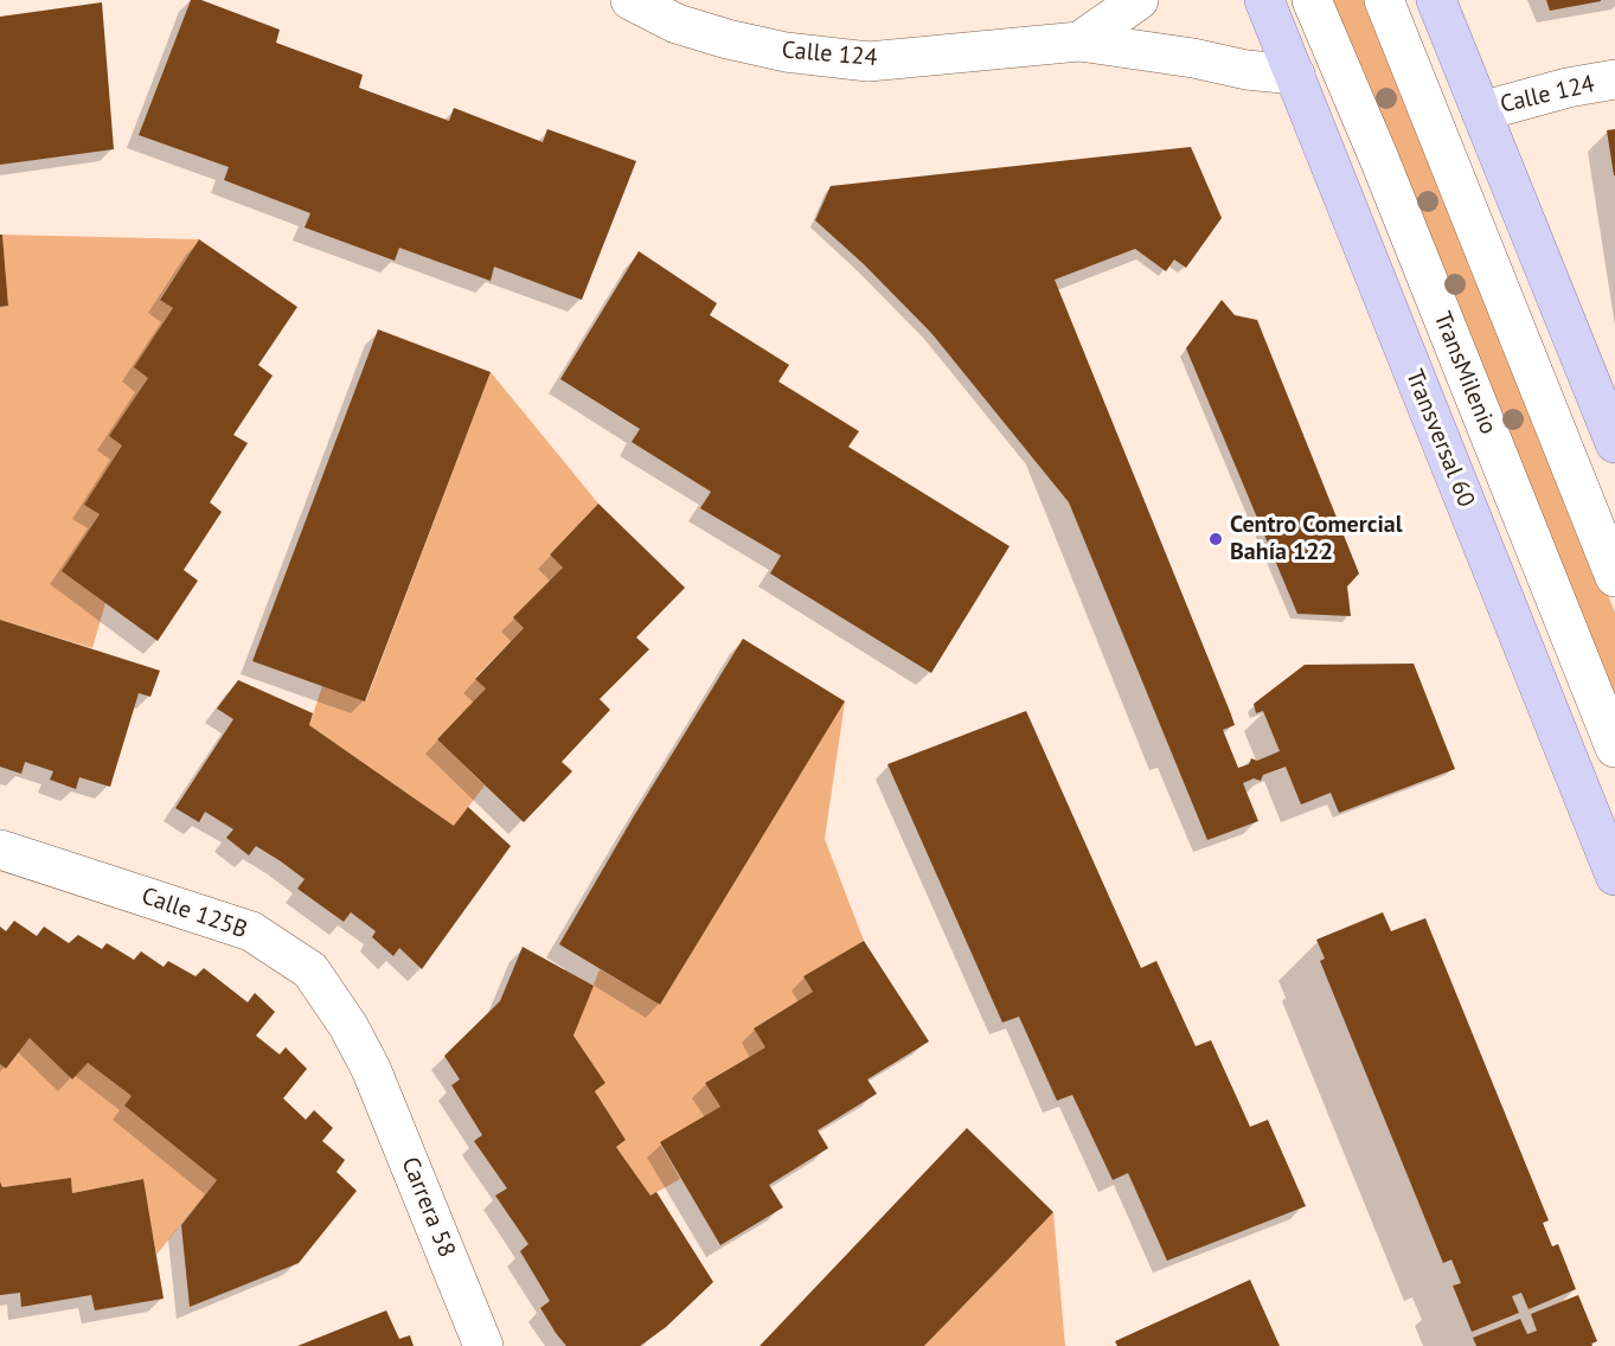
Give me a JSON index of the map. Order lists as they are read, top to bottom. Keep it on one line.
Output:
{"streets":{"main road":["Transversal 60"],"street":["Calle 124","TransMilenio","Calle 125B","Carrera 58"]},"crossings":[["Calle 124","Transversal 60"],["Calle 125B","Carrera 58"]],"places":["Centro Comercial Bahía 122"]}
